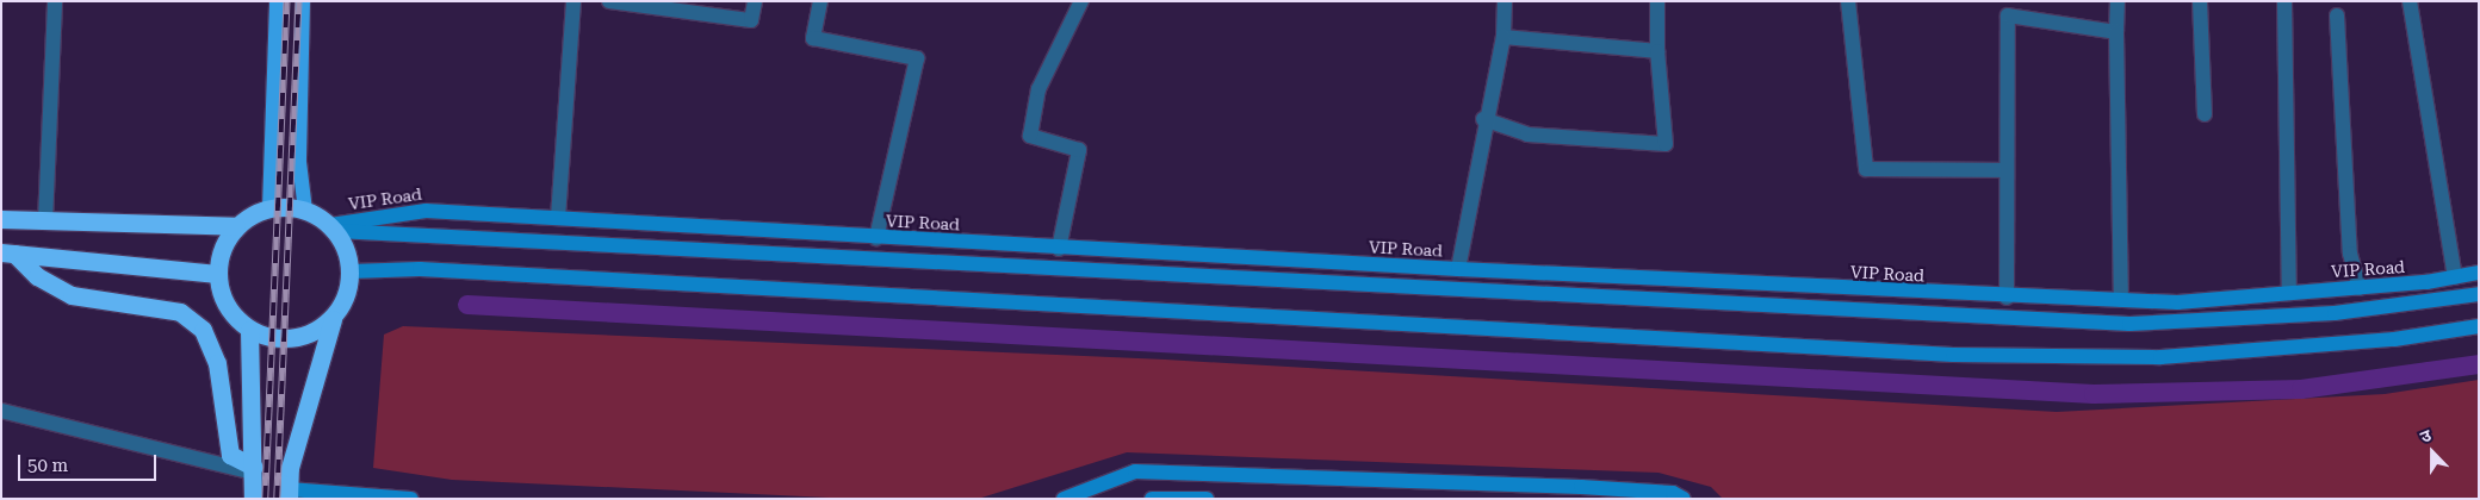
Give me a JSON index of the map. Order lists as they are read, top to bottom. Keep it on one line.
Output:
{"streets":{"main road":["VIP Road"]},"scale_bar":"50 m","north":"top"}
